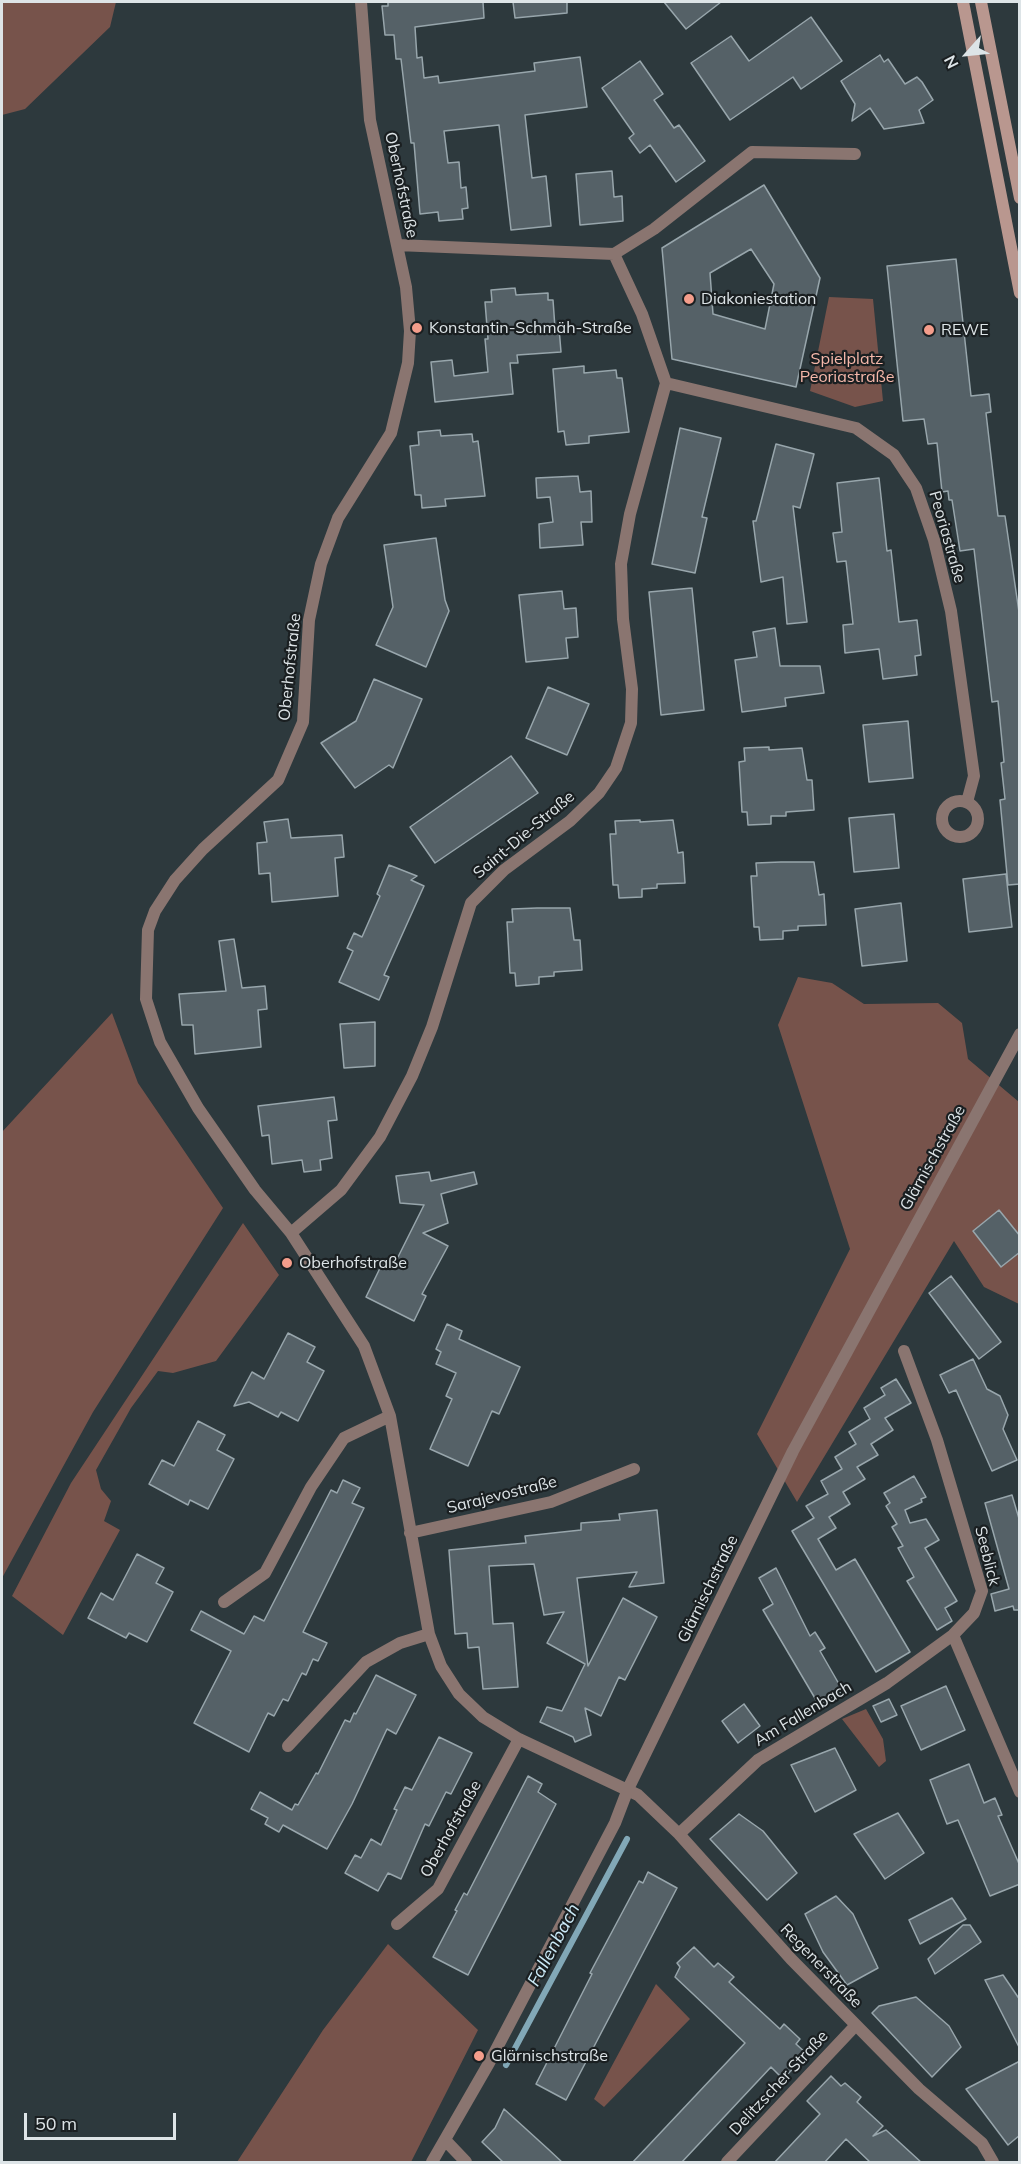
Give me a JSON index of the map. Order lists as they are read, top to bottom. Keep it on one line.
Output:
{"streets":{"street":["Oberhofstraße","Peoriastraße","Saint-Die-Straße","Glärnischstraße","Sarajevostraße","Seeblick","Am Fallenbach","Regenerstraße","Delitzscher Straße"]},"crossings":[["Oberhofstraße","Saint-Die-Straße"],["Oberhofstraße","Glärnischstraße"],["Oberhofstraße","Sarajevostraße"],["Oberhofstraße","Regenerstraße"],["Peoriastraße","Saint-Die-Straße"],["Glärnischstraße","Regenerstraße"],["Seeblick","Am Fallenbach"],["Am Fallenbach","Regenerstraße"],["Regenerstraße","Delitzscher Straße"]],"water":["Fallenbach"],"parks":["Spielplatz Peoriastraße"],"places":["Diakoniestation","Konstantin-Schmäh-Straße","REWE","Oberhofstraße","Glärnischstraße"],"scale_bar":"50 m","north":"bottom left"}
